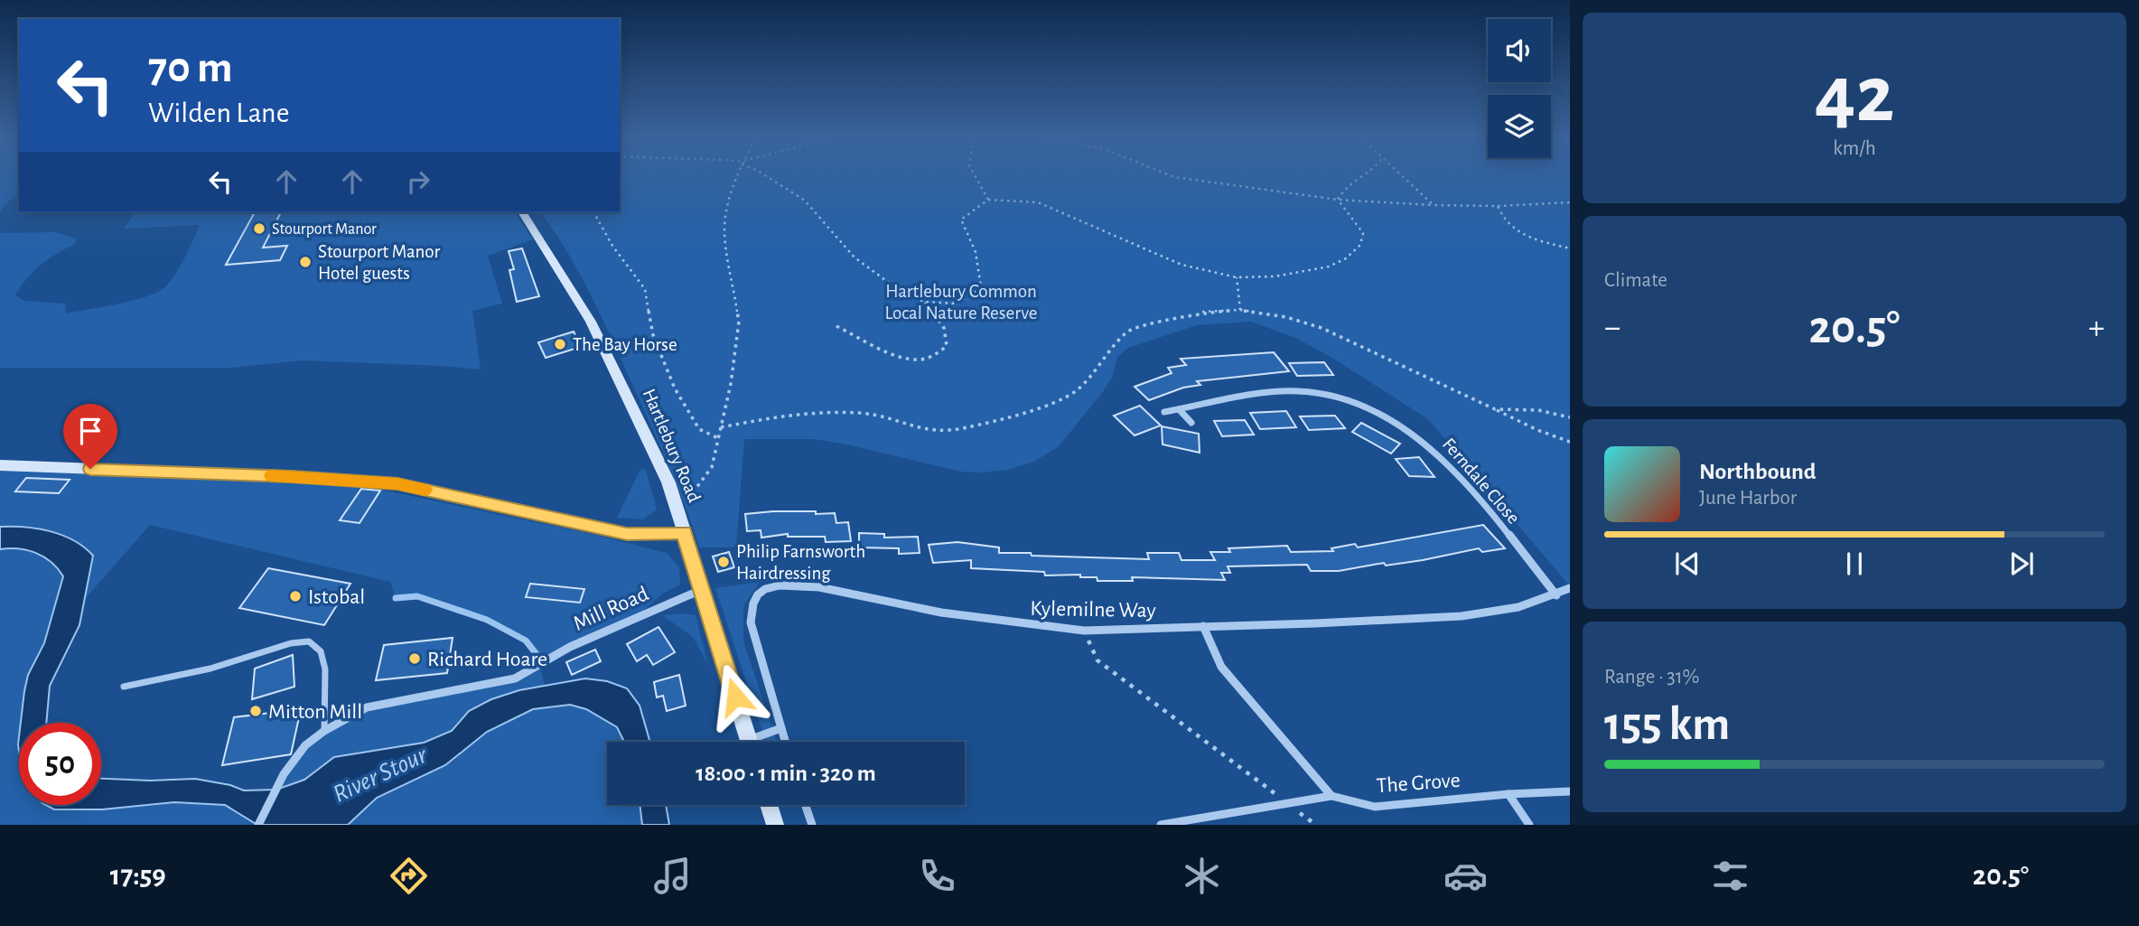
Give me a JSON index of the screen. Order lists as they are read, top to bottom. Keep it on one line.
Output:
{"streets":{"main road":["Hartlebury Road"],"street":["Ferndale Close","Mill Road","Kylemilne Way","The Grove"]},"crossings":[["Hartlebury Road","Mill Road"],["Ferndale Close","Kylemilne Way"]],"water":["River Stour"],"parks":["Hartlebury Common Local Nature Reserve"],"places":["Stourport Manor","Stourport Manor Hotel guests","The Bay Horse","Philip Farnsworth Hairdressing","Istobal","Richard Hoare","Mitton Mill"],"page":{"tile":[["42","km/h"],"Climate",["Range · 31%","155 km"]],"turn":["70 m","Wilden Lane"],"heat":["−","20.5°","+"],"song":["Northbound","June Harbor"],"limit":"50","trip":"18:00 · 1 min · 320 m","tabs":["17:59","20.5°"]}}
